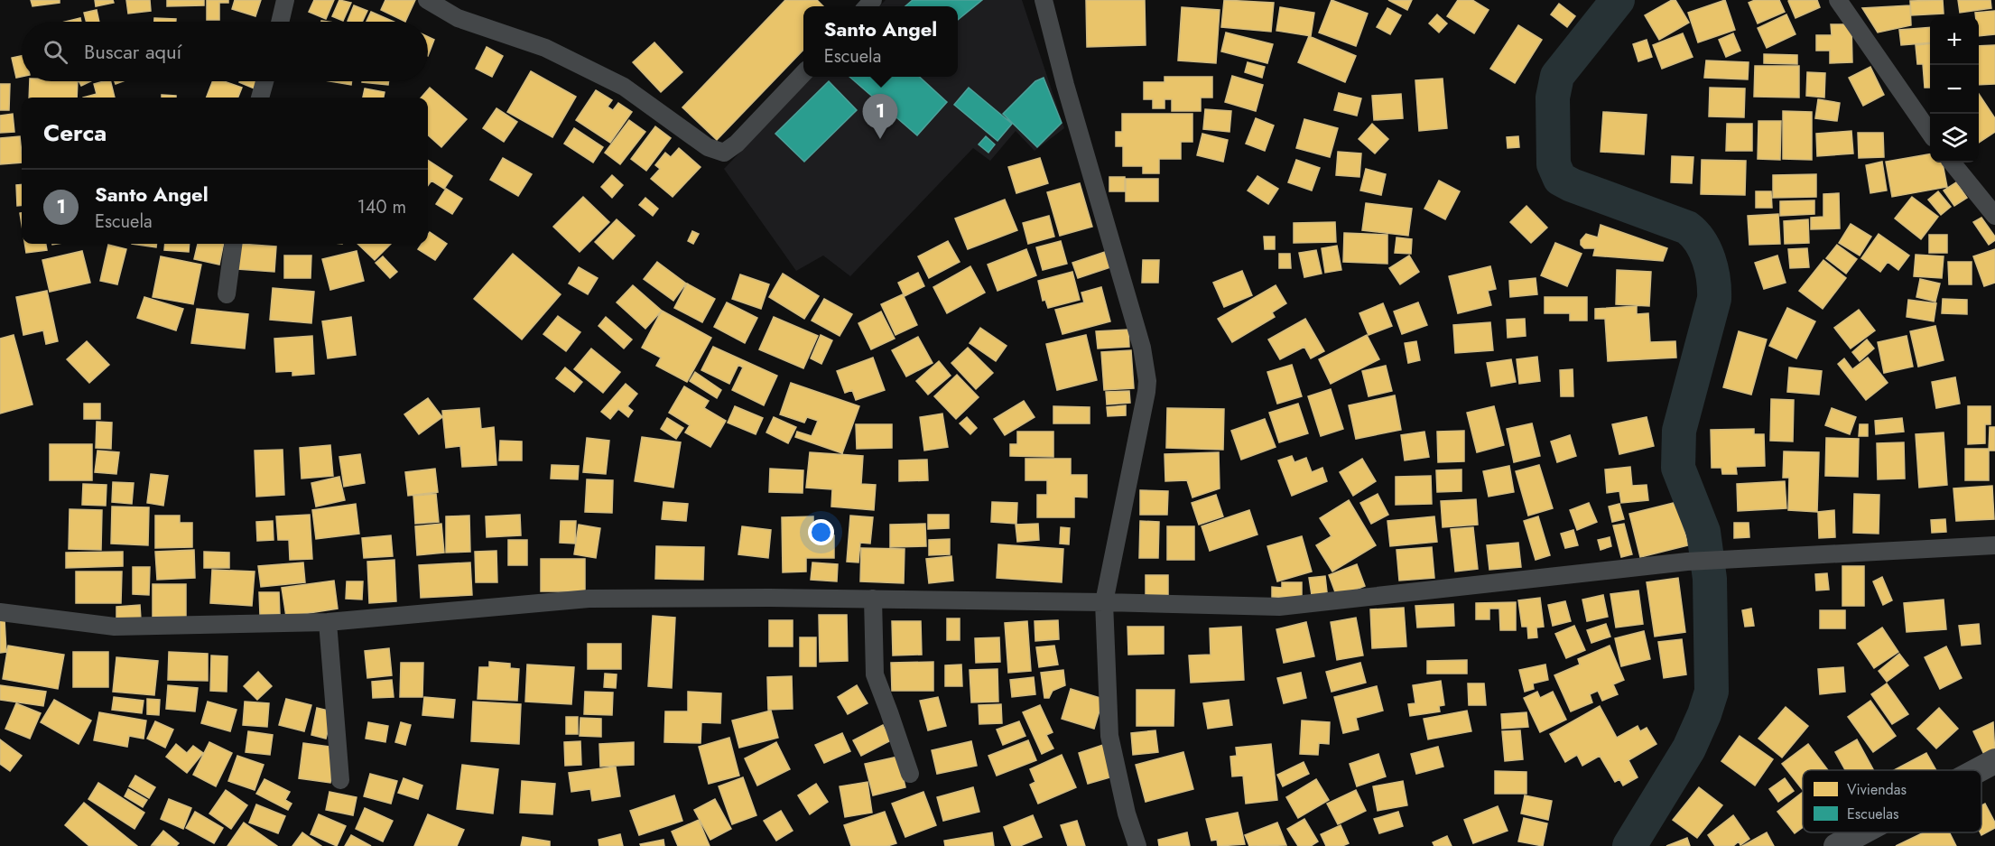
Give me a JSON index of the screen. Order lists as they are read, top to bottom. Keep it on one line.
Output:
{"legend":["Viviendas","Escuelas"],"page":{"popup":["Santo Angel","Escuela"],"map_buttons":["+","−"],"search":"Buscar aquí","pins":"1","heading":"Cerca","list":[{"mark":"1","name":"Santo Angel","note":"Escuela","value":"140 m"}]}}
